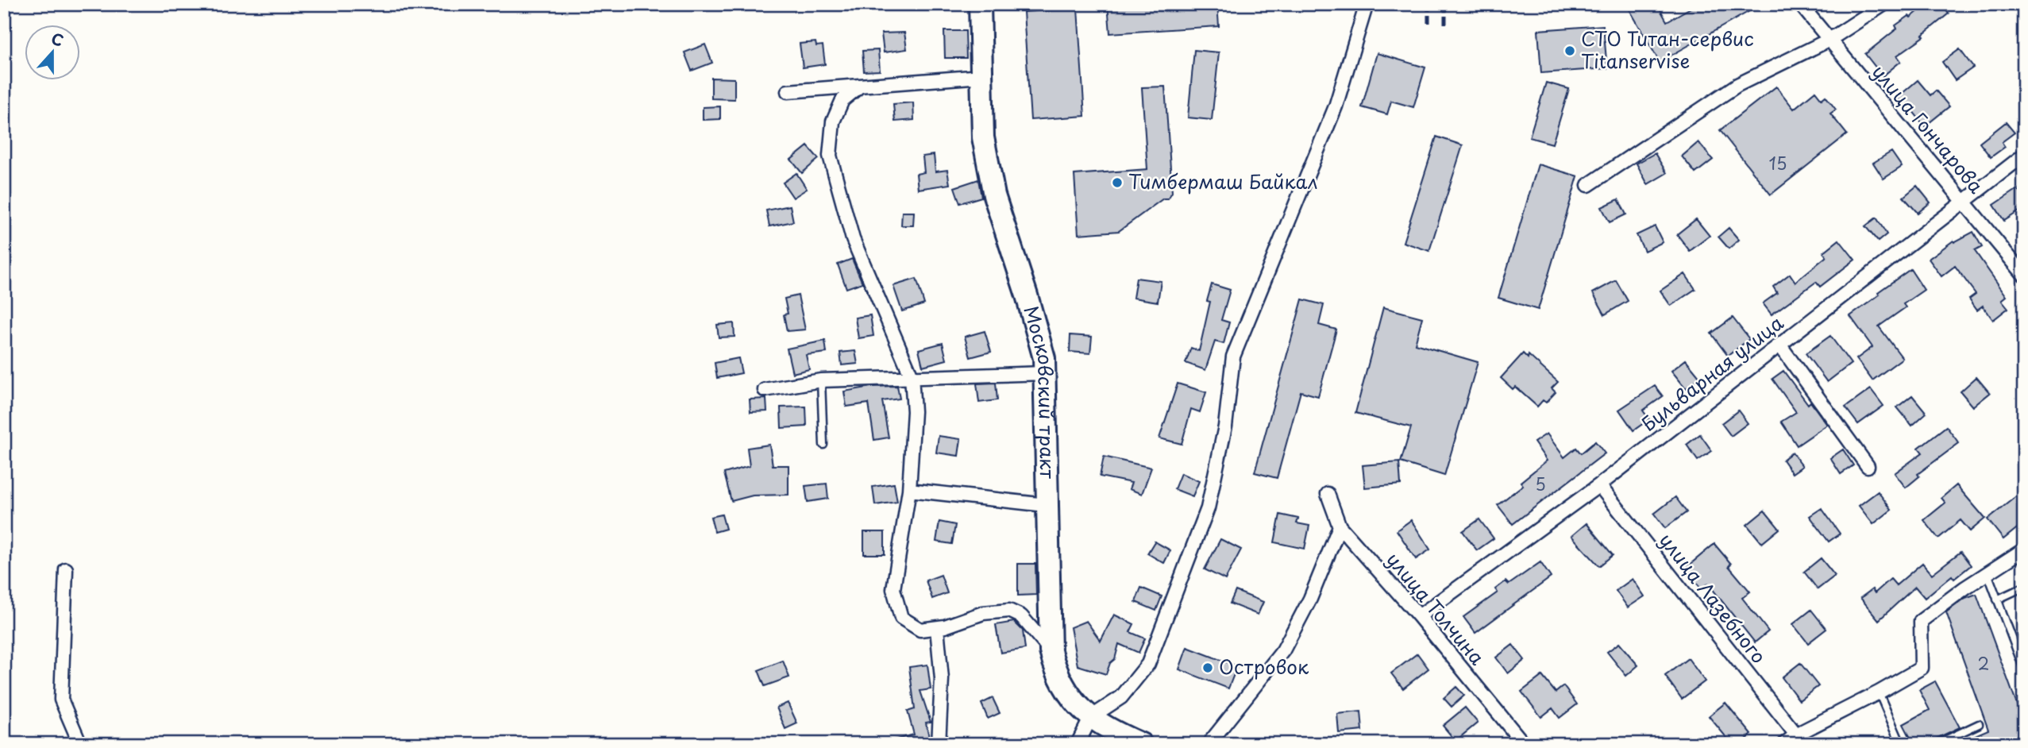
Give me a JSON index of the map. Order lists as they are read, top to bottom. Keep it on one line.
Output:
{"streets":{"main road":["Московский тракт"],"street":["улица Гончарова","Бульварная улица","улица Лазебного","улица Толчина"]},"crossings":[["улица Гончарова","Бульварная улица"],["Бульварная улица","улица Лазебного"],["Бульварная улица","улица Толчина"]],"places":["СТО Титан-сервис Titanservise","Тимбермаш Байкал","Островок"],"house_numbers":["15","5","2"],"north":"top"}
